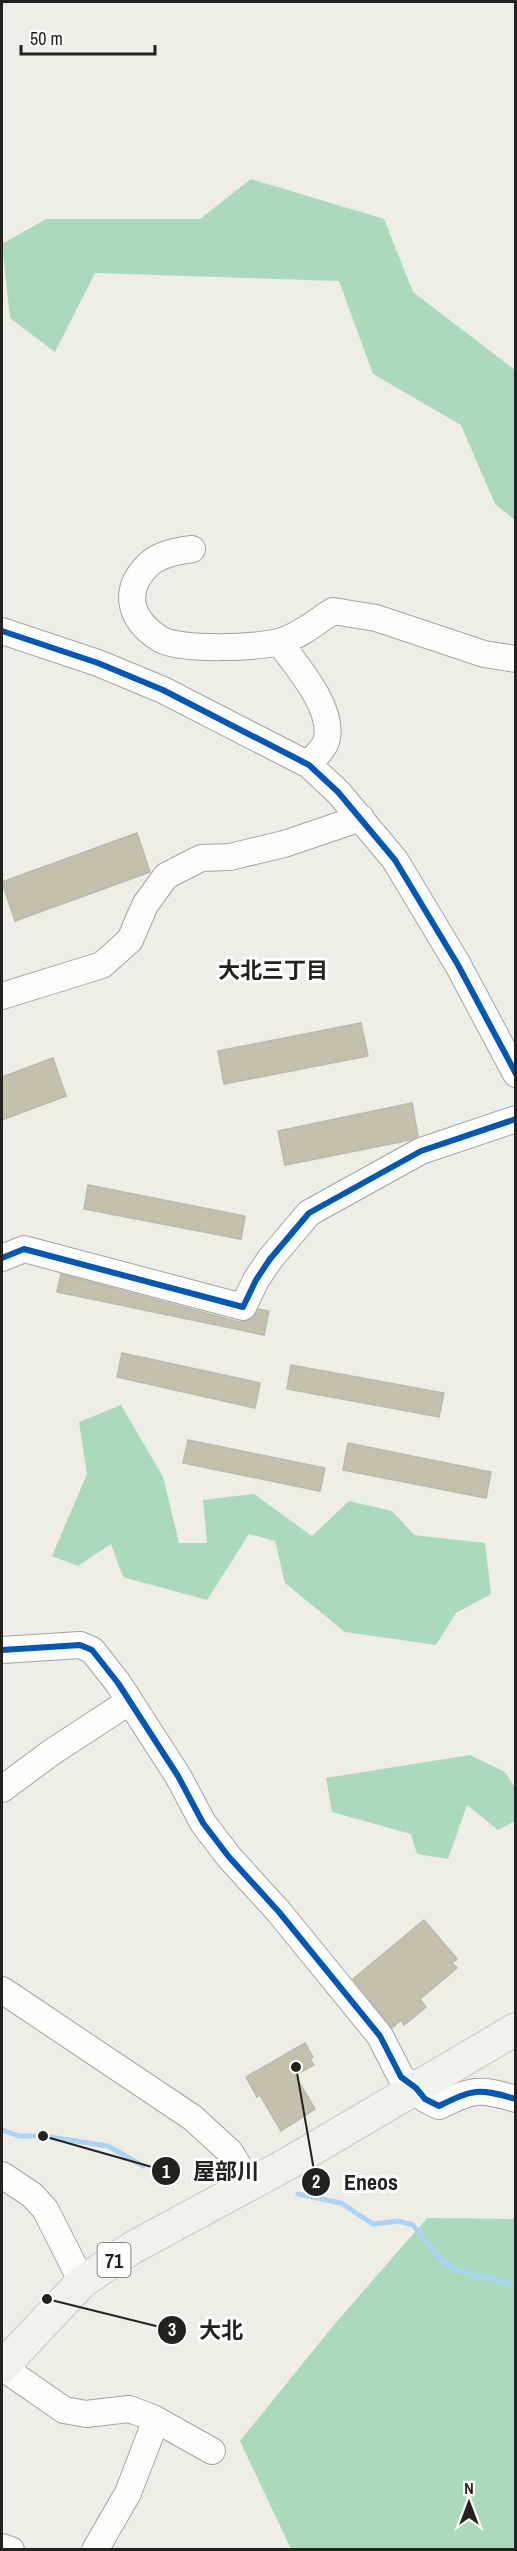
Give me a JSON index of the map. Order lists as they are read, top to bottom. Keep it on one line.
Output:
{"streets":{"main road":["71"]},"districts":["大北三丁目"],"places":["Eneos","屋部川","大北"],"scale_bar":"50 m","north":"top"}
